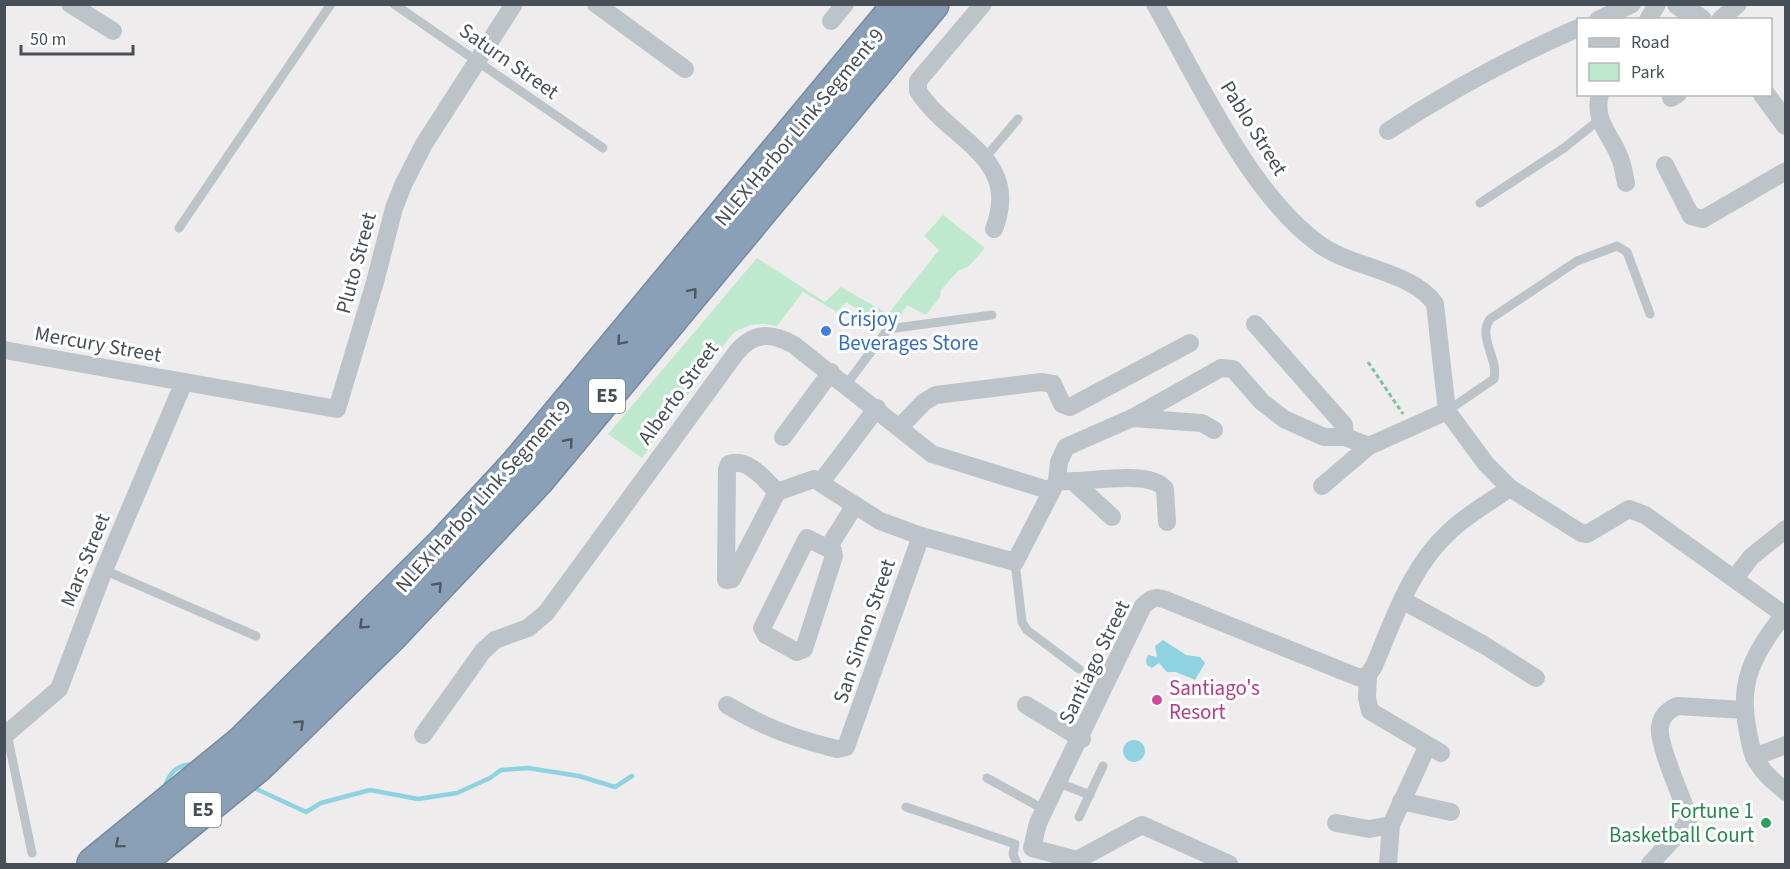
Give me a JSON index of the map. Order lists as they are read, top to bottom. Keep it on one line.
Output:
{"streets":{"highway":["NLEX Harbor Link Segment 9","E5"],"street":["Pablo Street","Pluto Street","Mercury Street","Alberto Street","Mars Street","San Simon Street","Santiago Street"],"lane":["Saturn Street"]},"crossings":[["Saturn Street","Pluto Street"],["Pluto Street","Mercury Street"],["Pluto Street","Mars Street"],["Mercury Street","Mars Street"]],"places":["Crisjoy Beverages Store","Santiago's Resort","Fortune 1 Basketball Court"],"legend":["Road","Park"],"scale_bar":"50 m"}
